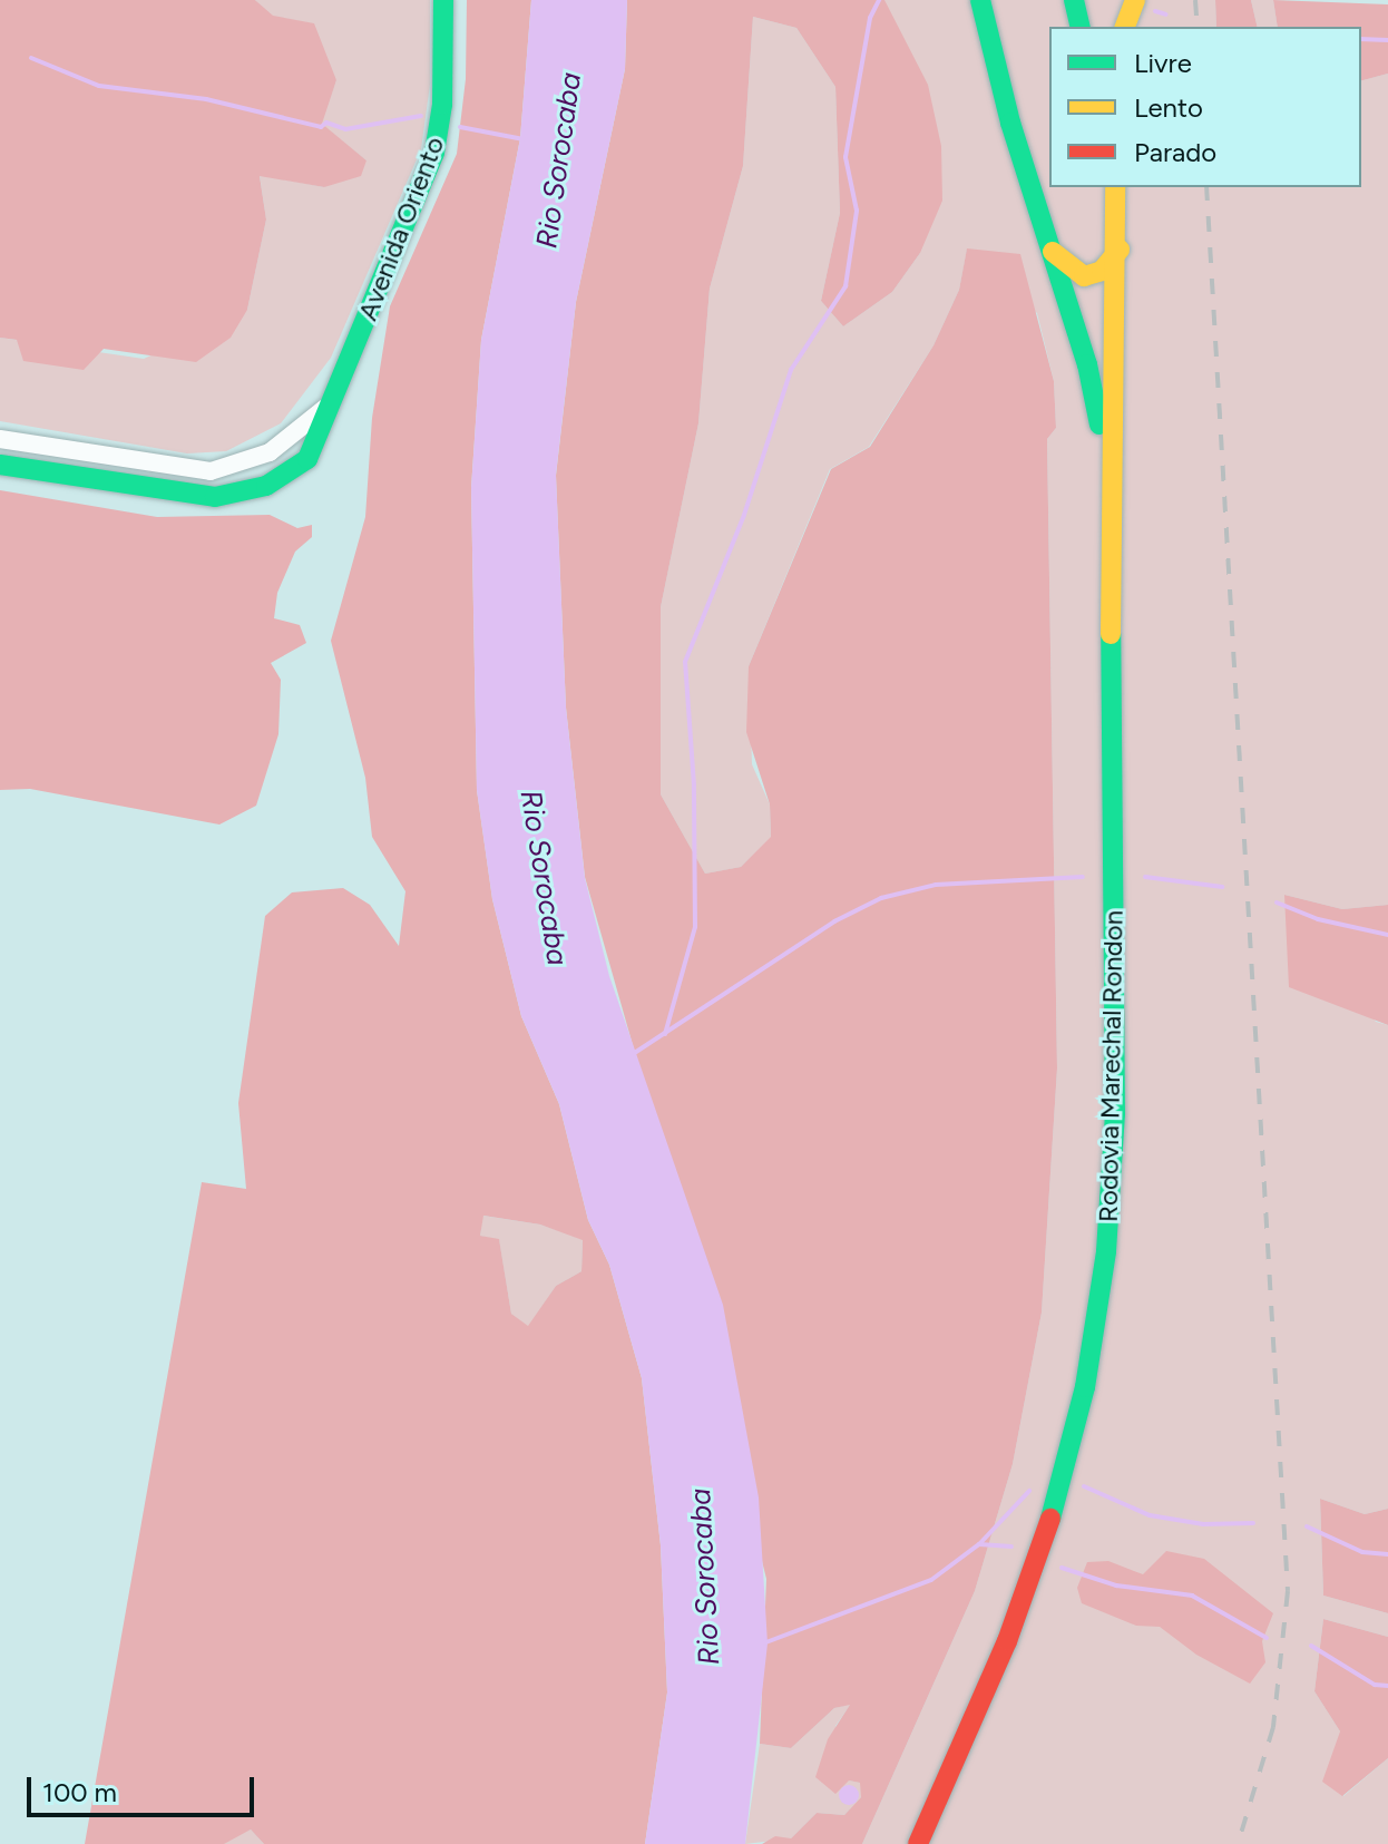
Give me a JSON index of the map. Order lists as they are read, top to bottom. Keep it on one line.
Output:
{"streets":{"main road":["Avenida Oriento","Rodovia Marechal Rondon"]},"water":["Rio Sorocaba"],"legend":["Livre","Lento","Parado"],"scale_bar":"100 m"}
